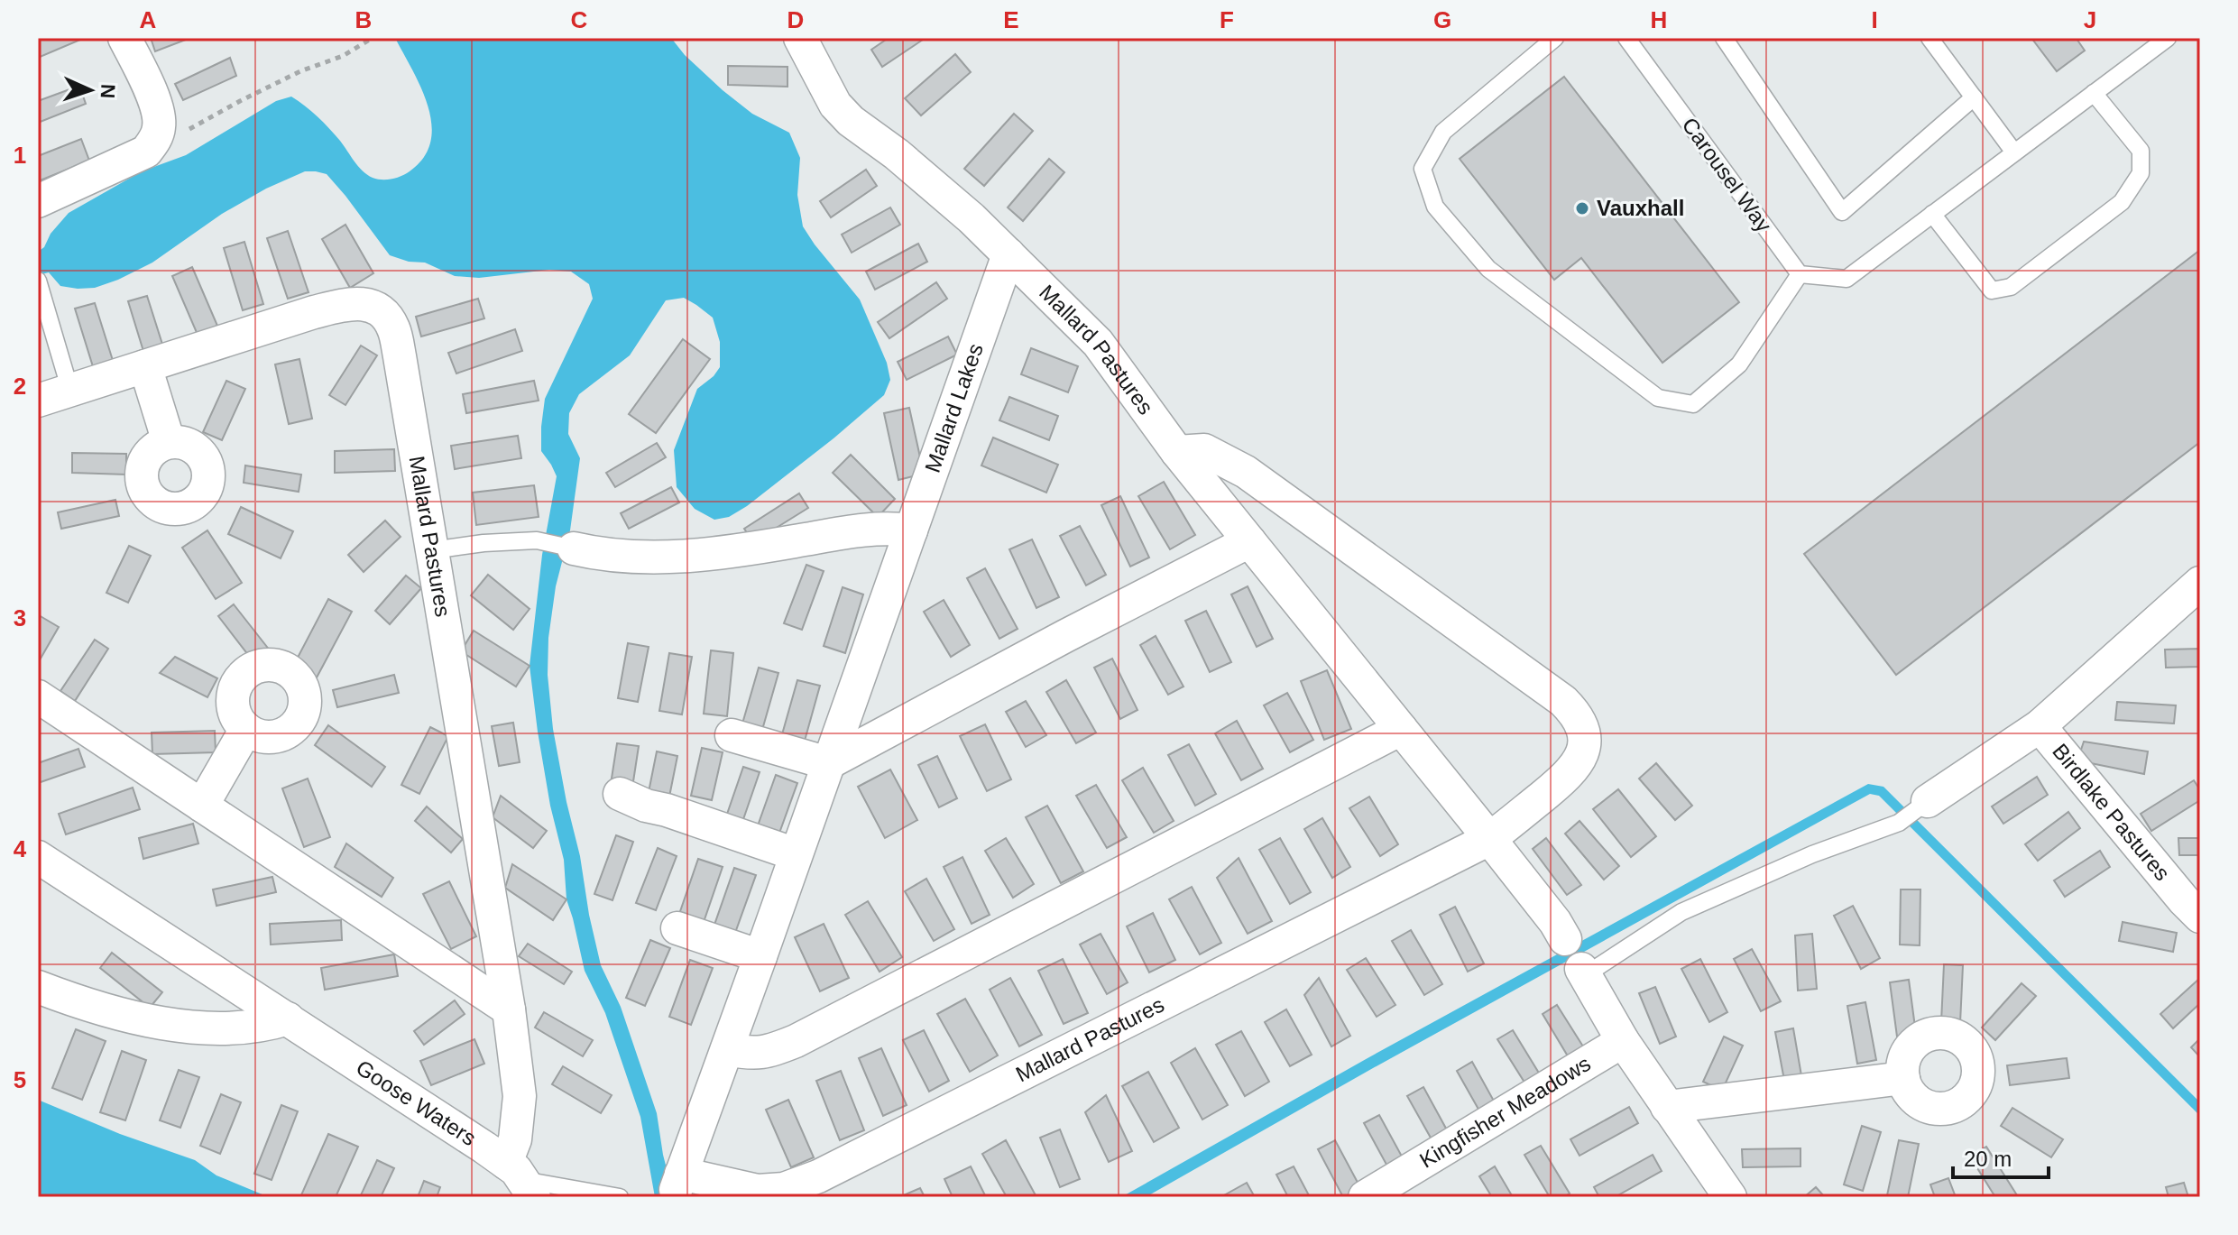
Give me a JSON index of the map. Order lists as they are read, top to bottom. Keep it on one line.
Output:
{"streets":{"street":["Mallard Pastures","Mallard Lakes","Birdlake Pastures","Goose Waters","Kingfisher Meadows"],"lane":["Carousel Way"]},"crossings":[["Mallard Pastures","Mallard Lakes"],["Mallard Pastures","Goose Waters"]],"places":["Vauxhall"],"scale_bar":"20 m","north":"right","grid":{"columns":["A","B","C","D","E","F","G","H","I","J"],"rows":["1","2","3","4","5"]}}
